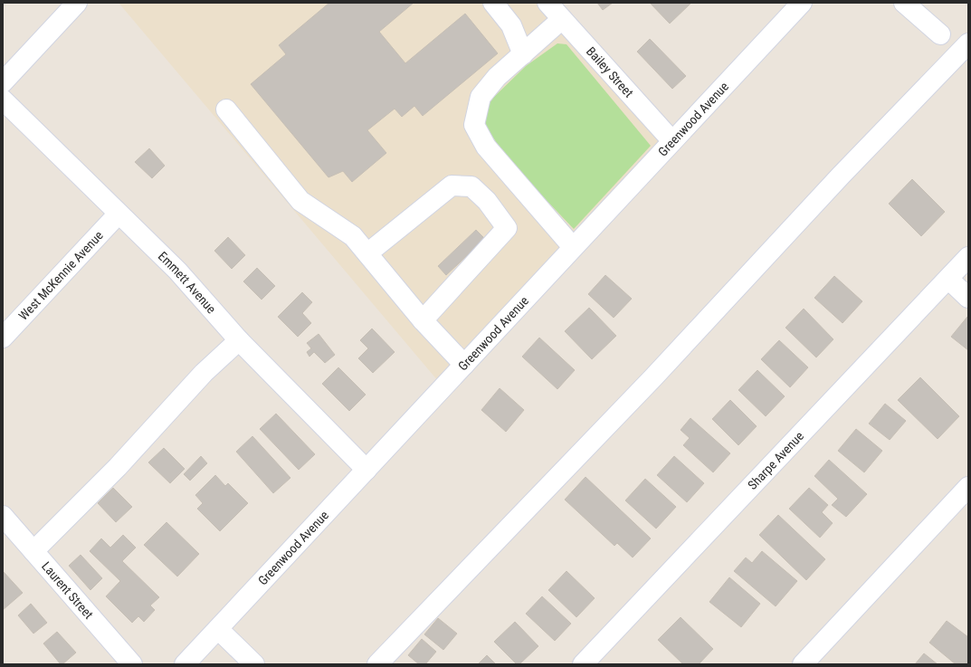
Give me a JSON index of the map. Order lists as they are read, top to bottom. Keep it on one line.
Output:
{"streets":{"street":["Bailey Street","Greenwood Avenue","West McKennie Avenue","Emmett Avenue","Sharpe Avenue","Laurent Street"]},"crossings":[["Bailey Street","Greenwood Avenue"],["Greenwood Avenue","Emmett Avenue"],["West McKennie Avenue","Emmett Avenue"]]}
